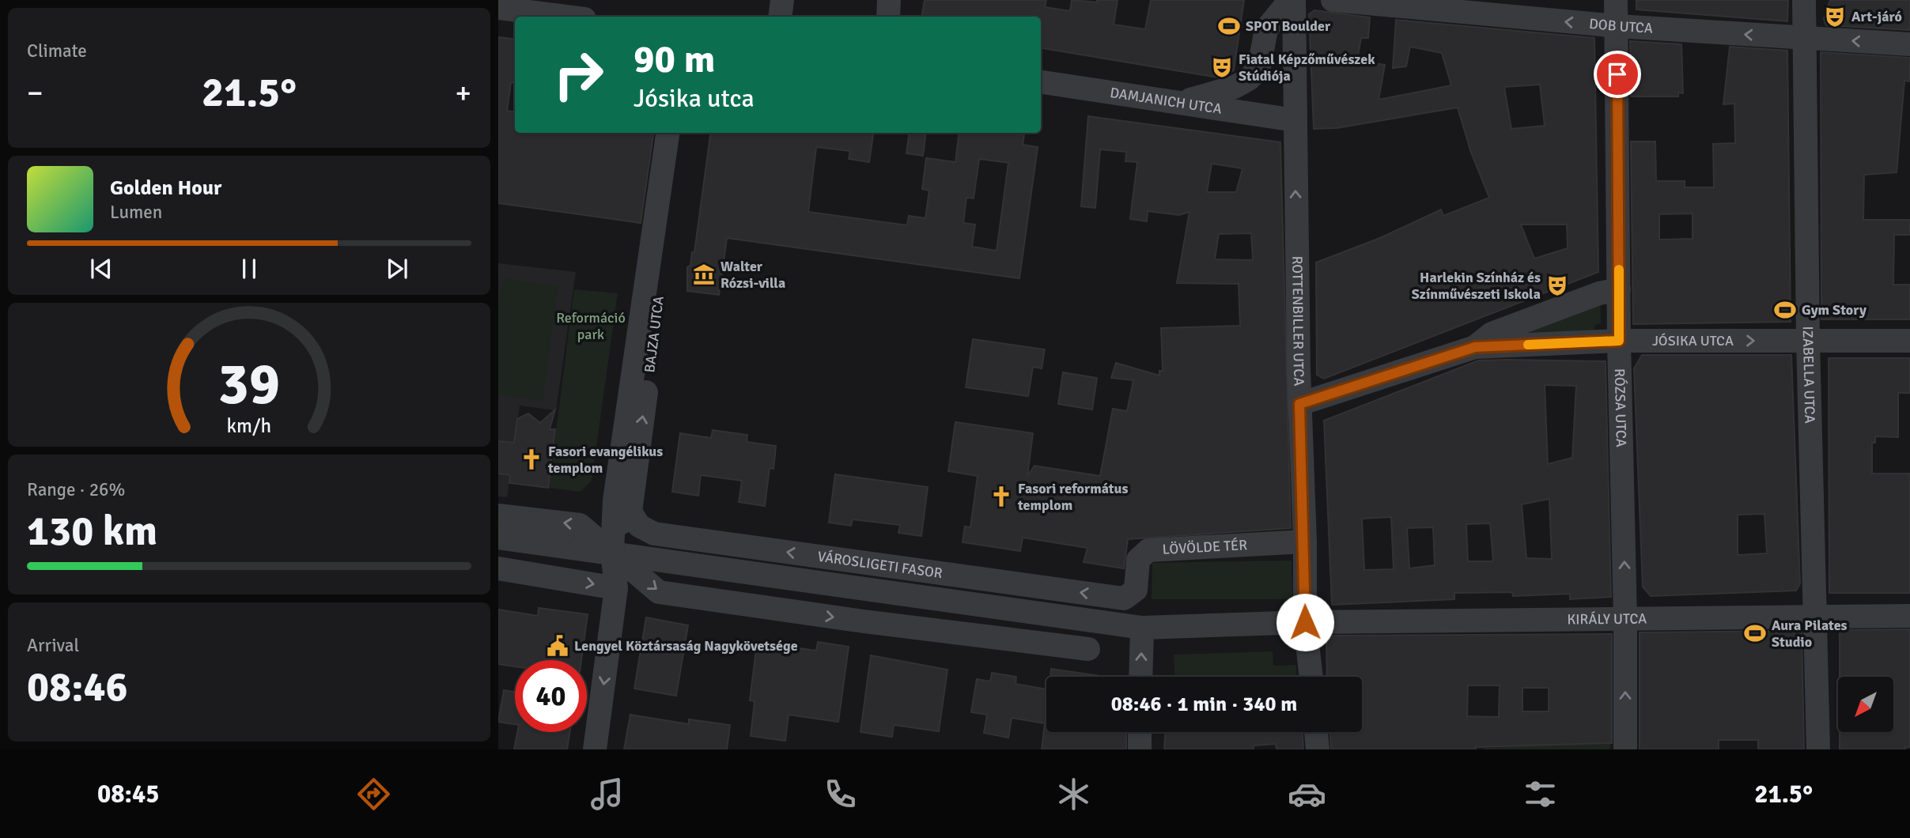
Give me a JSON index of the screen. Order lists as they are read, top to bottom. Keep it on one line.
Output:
{"streets":{"street":["DOB UTCA","DAMJANICH UTCA","ROTTENBILLER UTCA","BAJZA UTCA","JÓSIKA UTCA","IZABELLA UTCA","RÓZSA UTCA","LÖVÖLDE TÉR","VÁROSLIGETI FASOR","KIRÁLY UTCA"]},"crossings":[["DOB UTCA","IZABELLA UTCA"],["DOB UTCA","RÓZSA UTCA"],["DAMJANICH UTCA","ROTTENBILLER UTCA"],["ROTTENBILLER UTCA","JÓSIKA UTCA"],["ROTTENBILLER UTCA","LÖVÖLDE TÉR"],["ROTTENBILLER UTCA","KIRÁLY UTCA"],["BAJZA UTCA","VÁROSLIGETI FASOR"],["JÓSIKA UTCA","IZABELLA UTCA"],["JÓSIKA UTCA","RÓZSA UTCA"],["IZABELLA UTCA","KIRÁLY UTCA"],["RÓZSA UTCA","KIRÁLY UTCA"],["LÖVÖLDE TÉR","VÁROSLIGETI FASOR"]],"one_way":["DOB UTCA","ROTTENBILLER UTCA","RÓZSA UTCA"],"parks":["Reformáció park"],"places":{"theatre":["Art-járó","Fiatal Képzőművészek Stúdiója","Harlekin Színház és Színművészeti Iskola"],"sports":["SPOT Boulder","Gym Story","Aura Pilates Studio"],"museum":["Walter Rózsi-villa"],"church":["Fasori evangélikus templom","Fasori református templom"],"public building":["Lengyel Köztársaság Nagykövetsége"]},"north":"bottom left","page":{"tile":["Climate",["Range · 26%","130 km"],["Arrival","08:46"]],"turn":["90 m","Jósika utca"],"heat":["−","21.5°","+"],"song":["Golden Hour","Lumen"],"limit":"40","trip":"08:46 · 1 min · 340 m","tabs":["08:45","21.5°"],"gauge":["39","km/h"]}}
